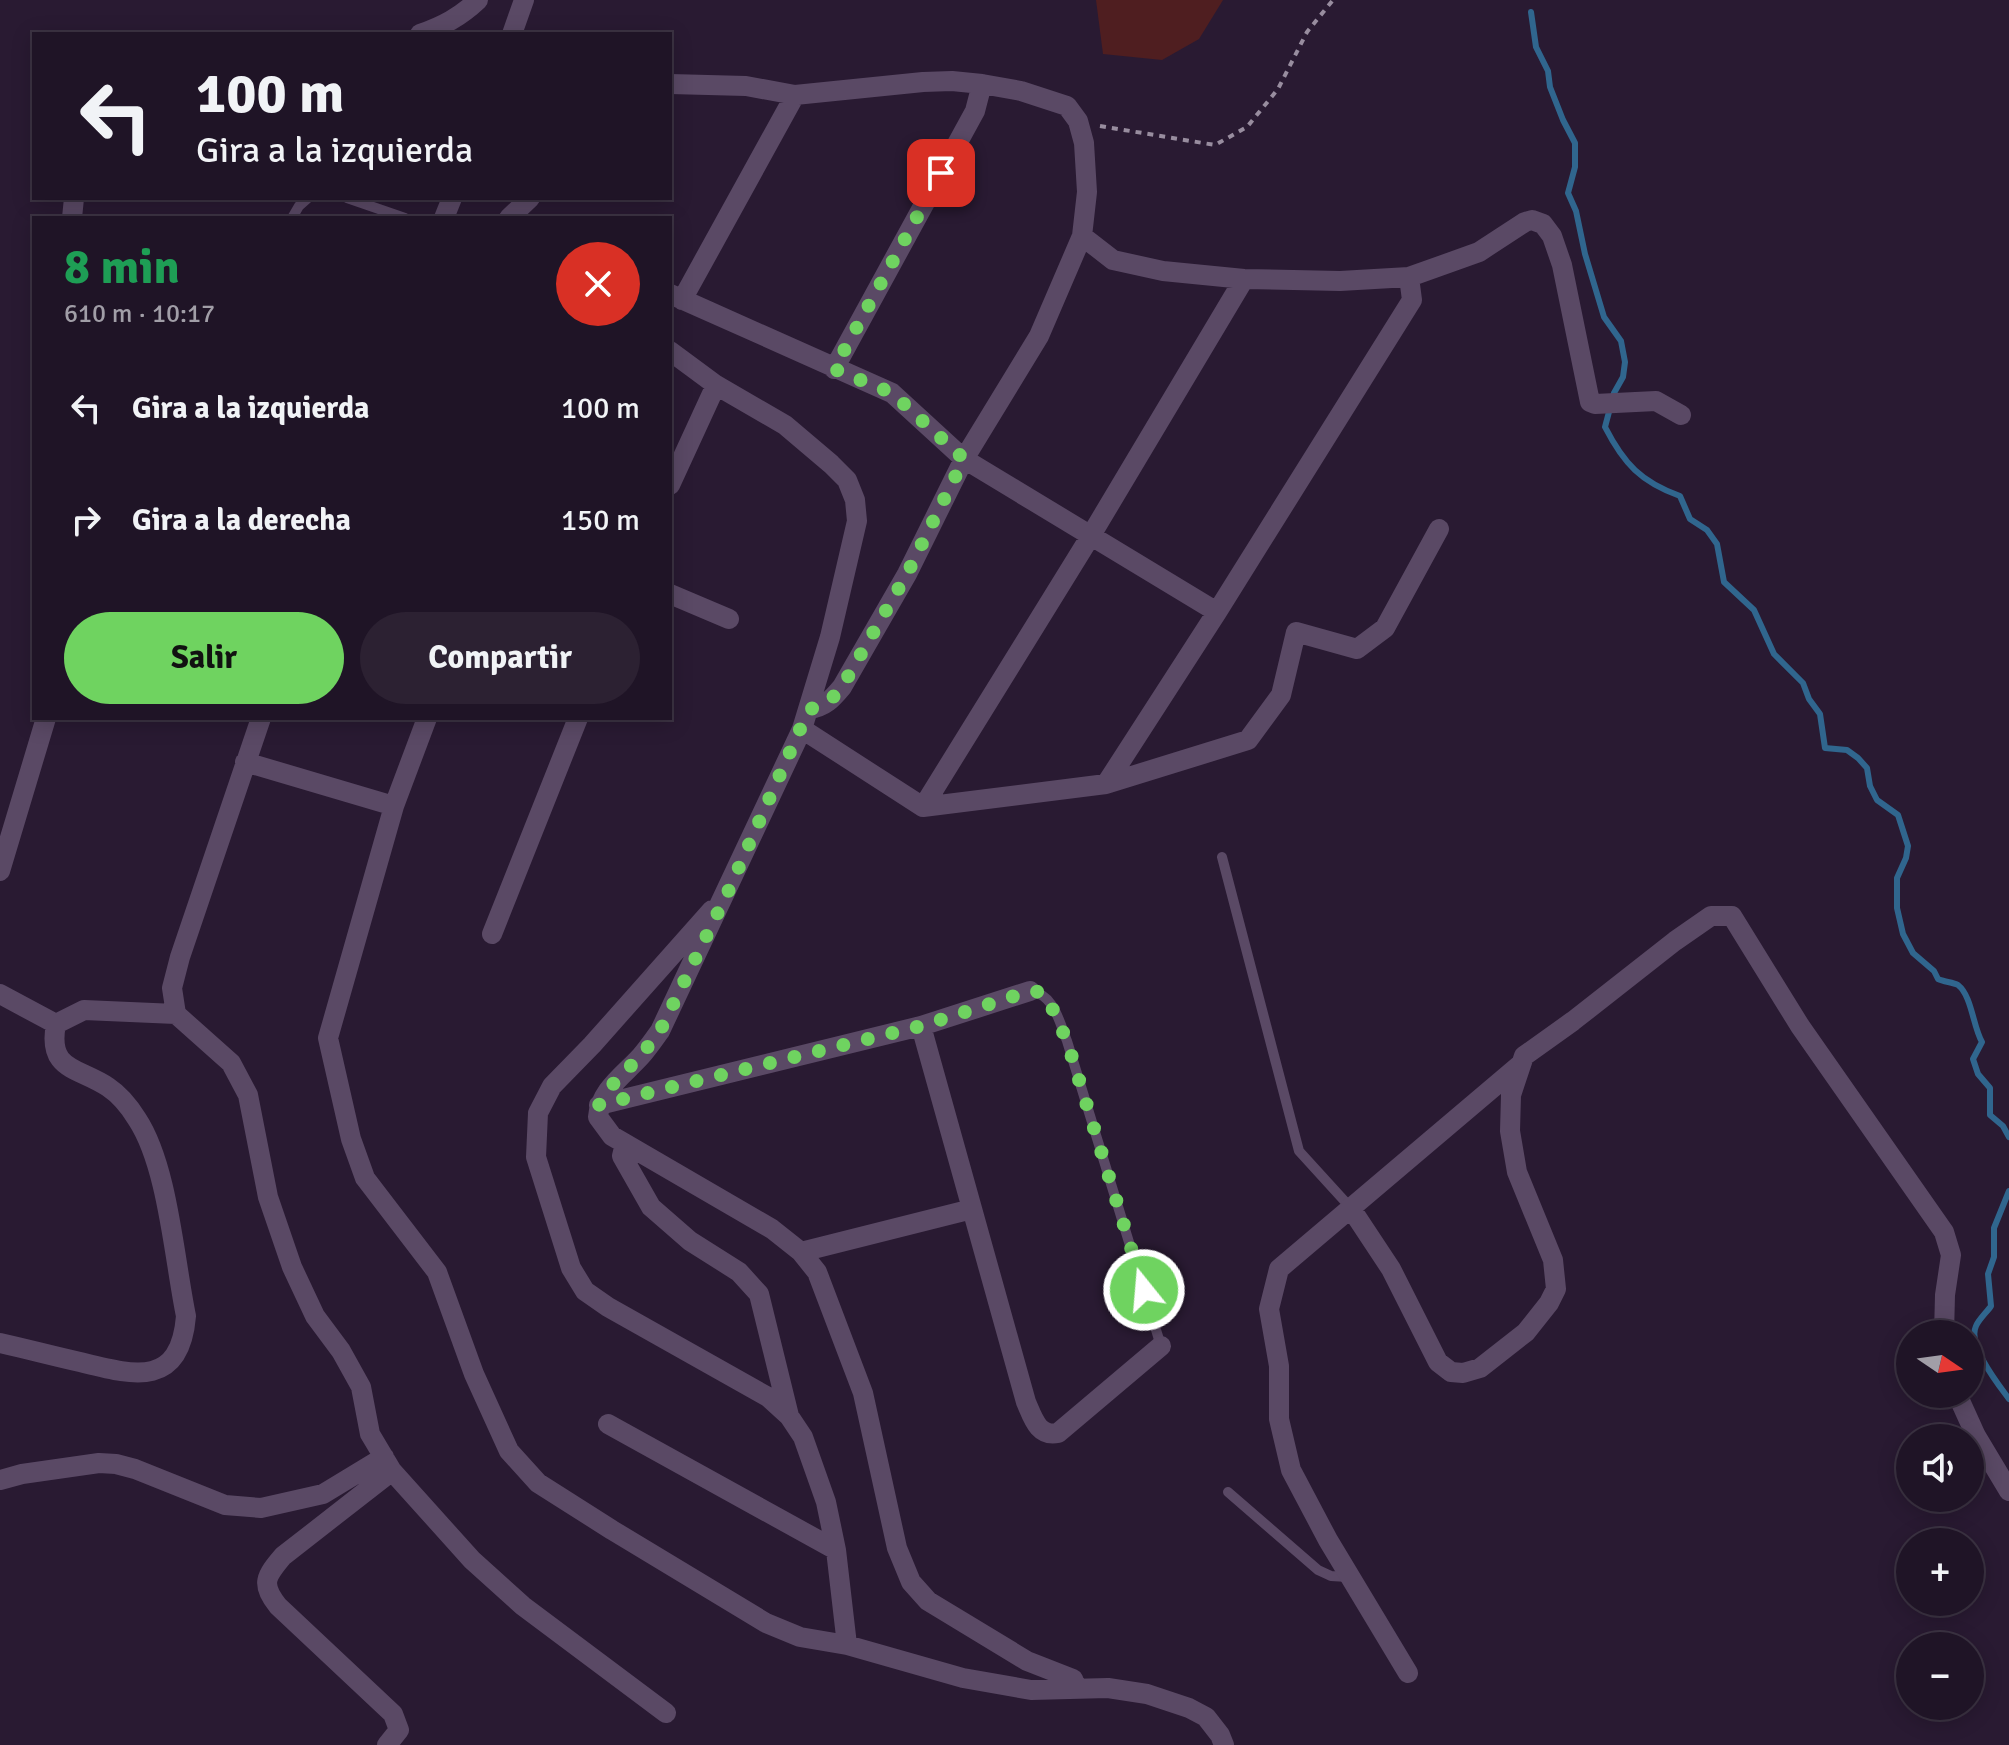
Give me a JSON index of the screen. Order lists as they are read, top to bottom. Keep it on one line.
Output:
{"north":"right","page":{"turn":["100 m","Gira a la izquierda"],"heading":["8 min","610 m · 10:17"],"list":[{"name":"Gira a la izquierda","value":"100 m"},{"name":"Gira a la derecha","value":"150 m"}],"buttons":["Salir","Compartir"],"map_buttons":["+","−"]}}
